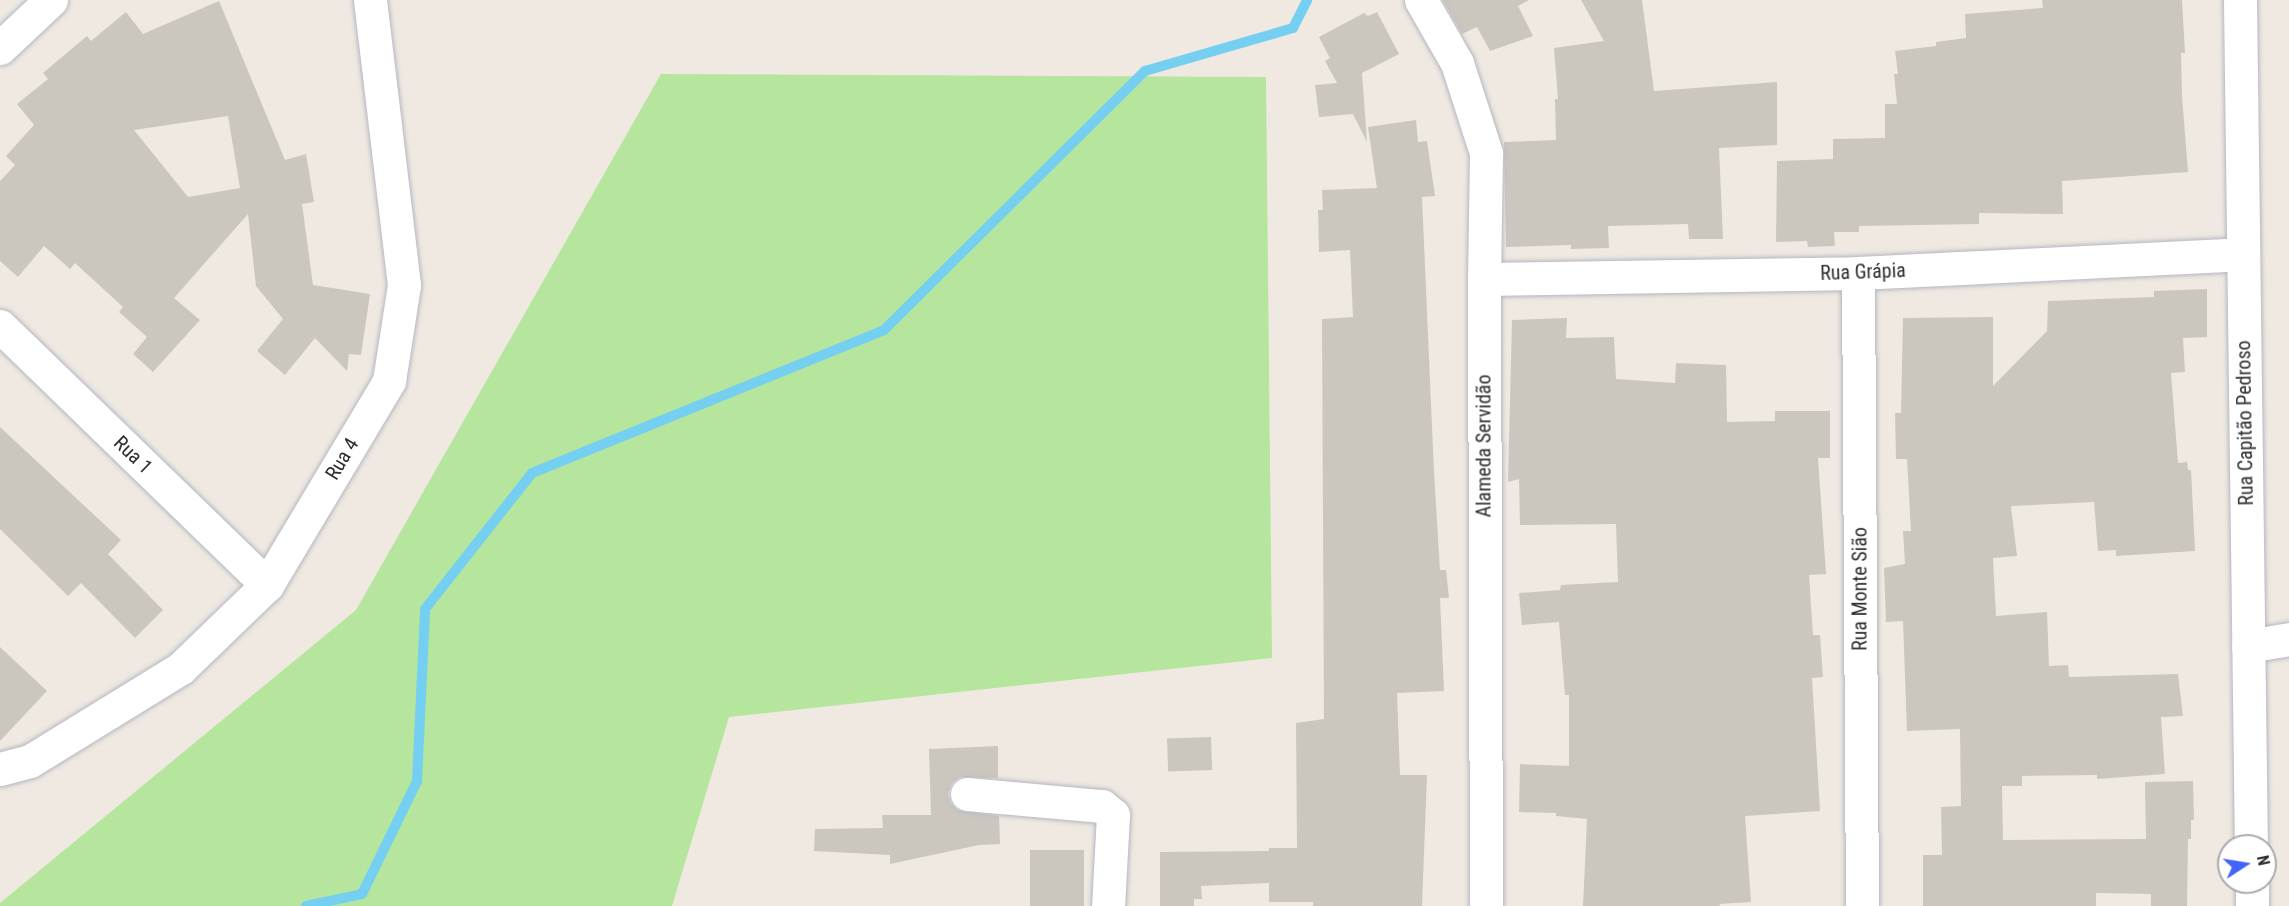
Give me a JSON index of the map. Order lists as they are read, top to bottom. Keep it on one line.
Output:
{"streets":{"street":["Rua Grápia","Rua Capitão Pedroso","Alameda Servidão","Rua 1","Rua 4","Rua Monte Sião"]},"crossings":[["Rua Grápia","Rua Capitão Pedroso"],["Rua Grápia","Alameda Servidão"],["Rua Grápia","Rua Monte Sião"],["Rua 1","Rua 4"]],"north":"right"}
